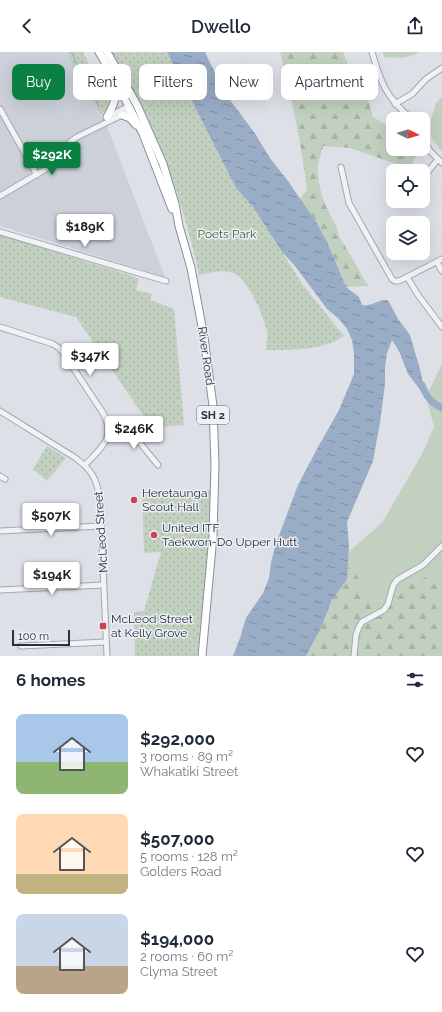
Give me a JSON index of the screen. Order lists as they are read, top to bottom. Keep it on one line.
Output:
{"streets":{"highway":["River Road","SH 2"],"street":["McLeod Street"]},"parks":["Poets Park"],"places":{"other":["Heretaunga Scout Hall","United ITF Taekwon-Do Upper Hutt"],"transit":["McLeod Street at Kelly Grove"]},"scale_bar":"100 m","north":"right","page":{"header":"Dwello","chip":["Buy","Rent","Filters","New","Apartment"],"price":["$292K","$189K","$347K","$246K","$507K","$194K"],"scale":"100 m","heading":"6 homes","list":[{"name":"$292,000","note":"3 rooms · 89 m² · Whakatiki Street"},{"name":"$507,000","note":"5 rooms · 128 m² · Golders Road"},{"name":"$194,000","note":"2 rooms · 60 m² · Clyma Street"}]}}
